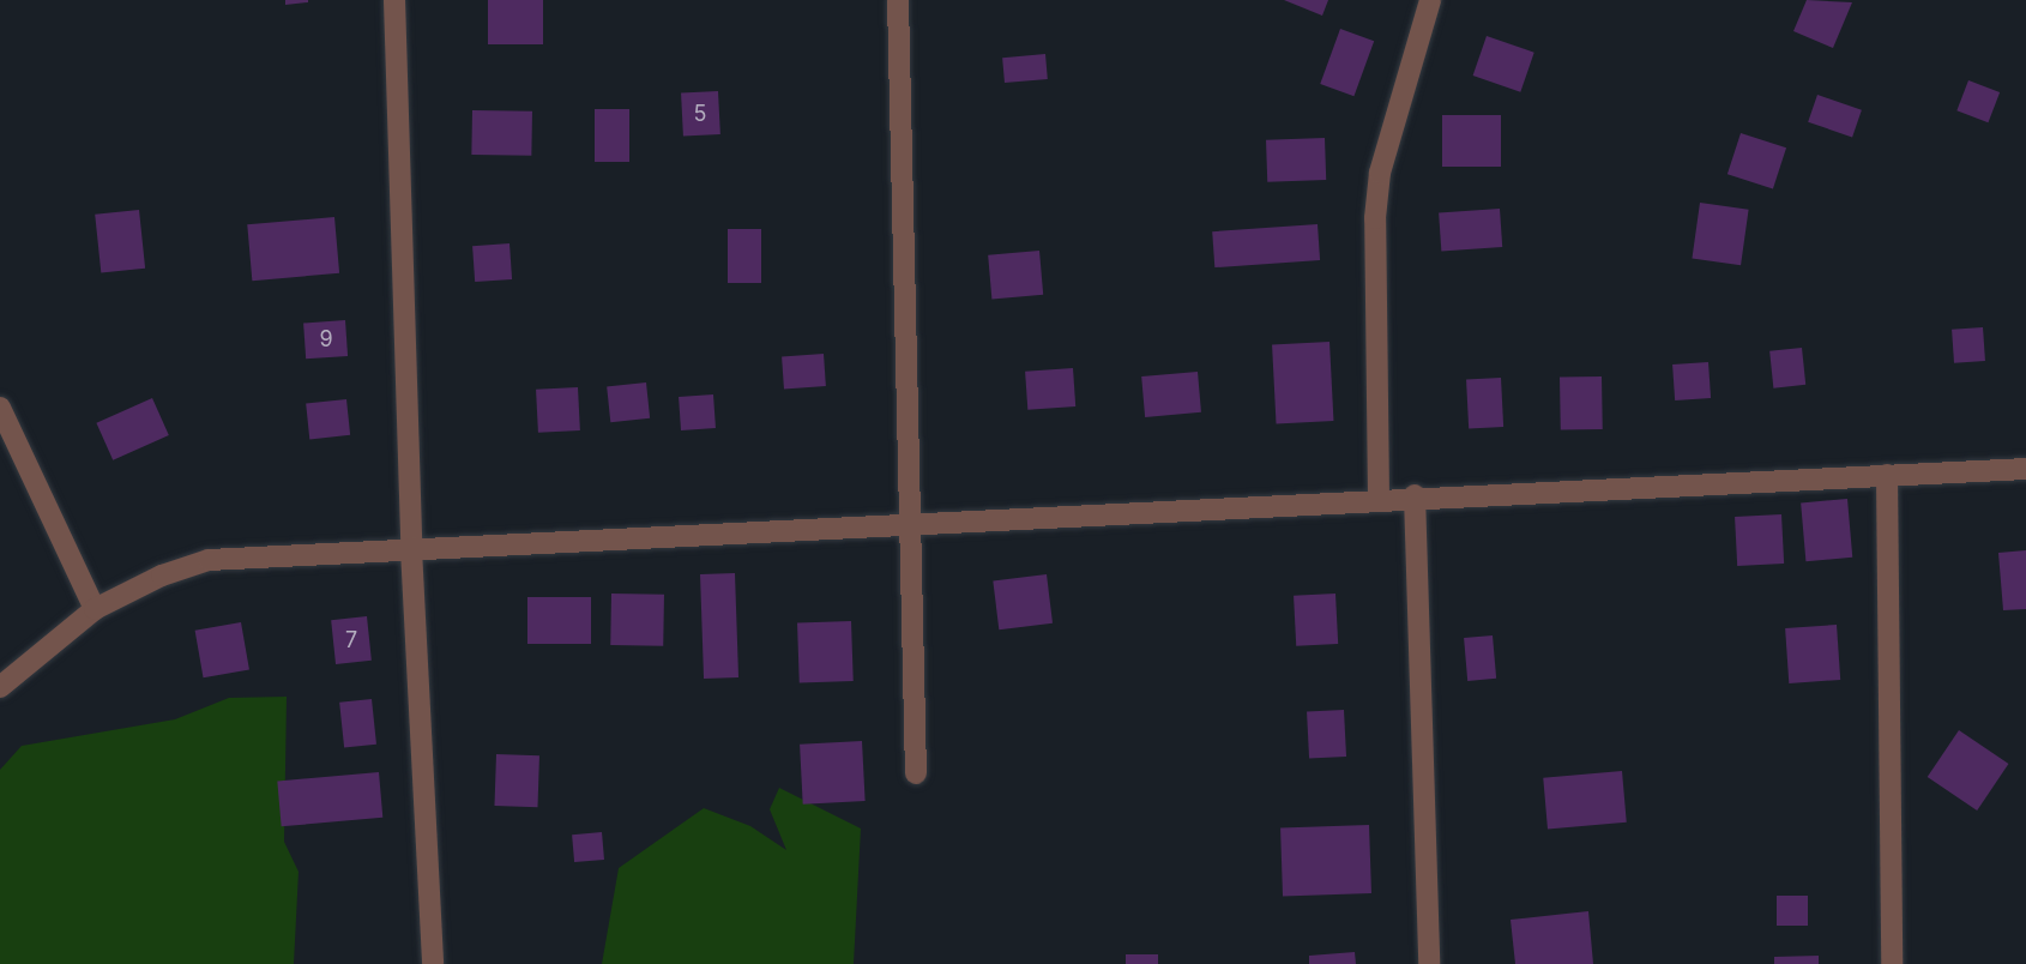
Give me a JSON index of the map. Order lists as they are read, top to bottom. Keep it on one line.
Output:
{"house_numbers":["5","9","7"]}
